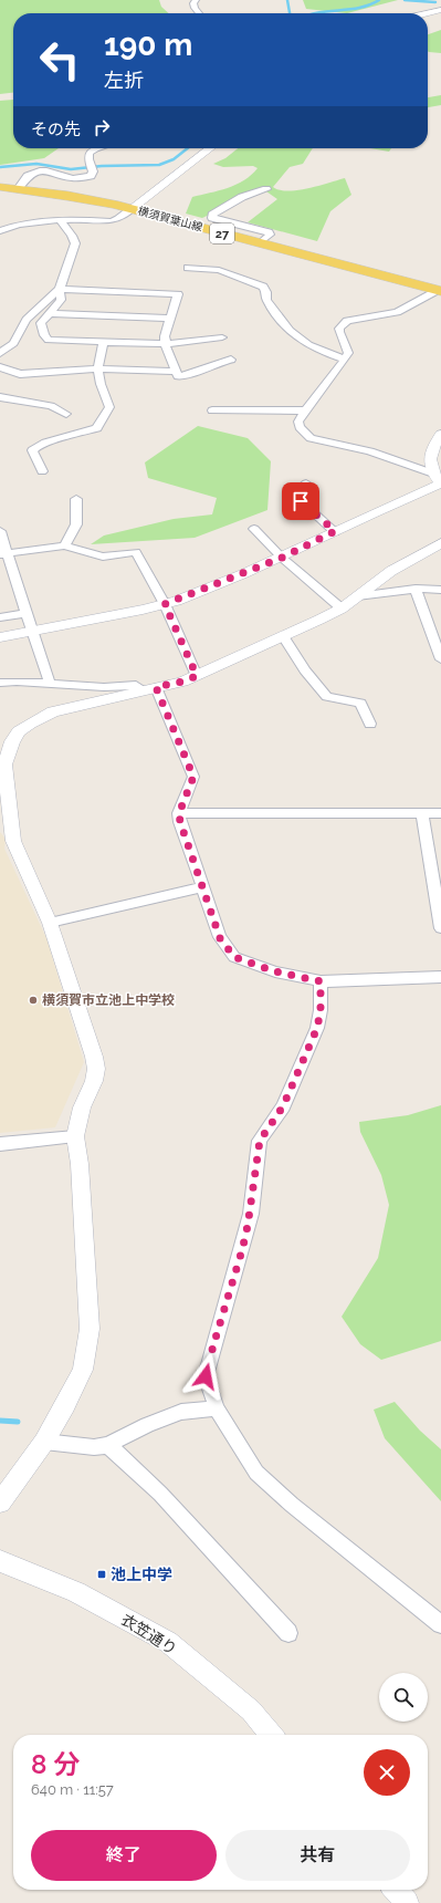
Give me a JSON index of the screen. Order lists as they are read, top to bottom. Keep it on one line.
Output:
{"streets":{"main road":["横須賀葉山線","27"],"street":["衣笠通り"]},"places":{"other":["横須賀市立池上中学校"],"transit":["池上中学"]},"page":{"turn":["190 m","左折"],"then":"その先","heading":["8 分","640 m · 11:57"],"buttons":["終了","共有"]}}
